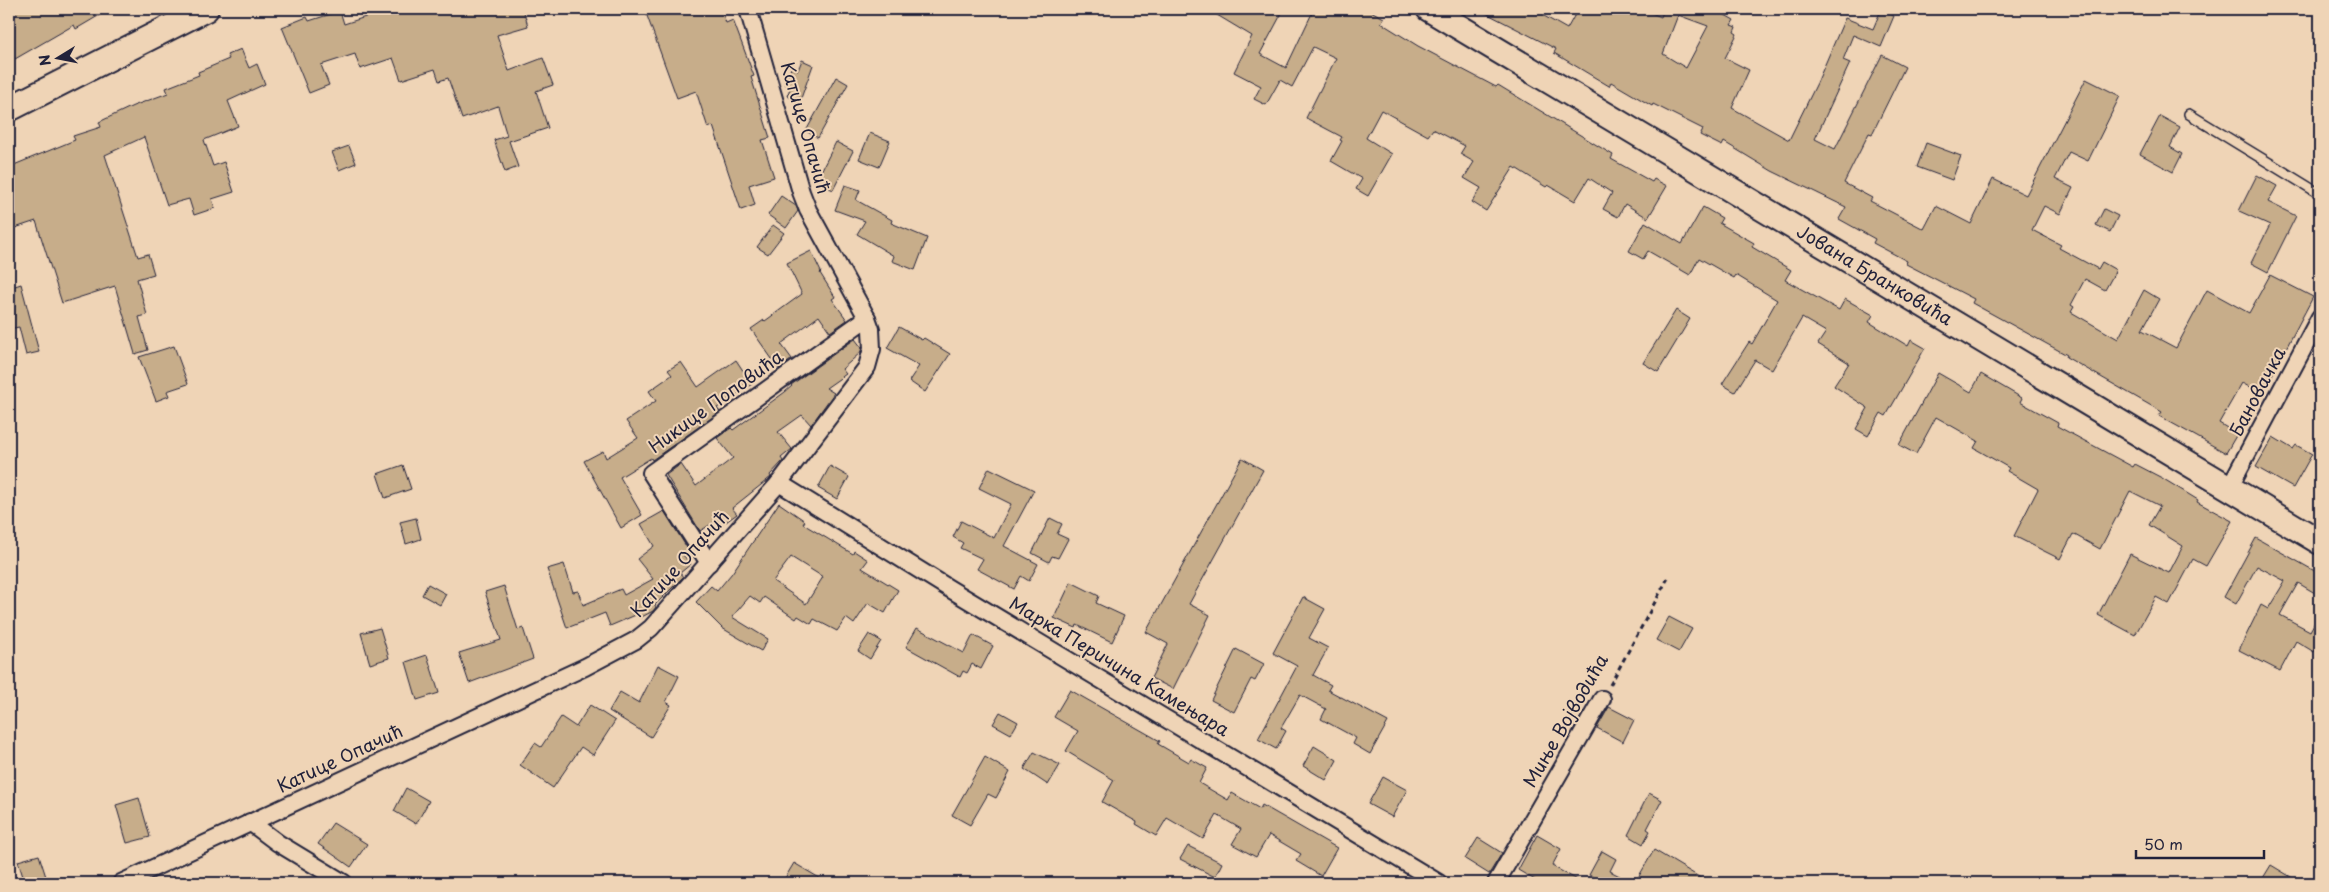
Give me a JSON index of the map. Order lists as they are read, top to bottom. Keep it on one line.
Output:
{"streets":{"main road":["Јована Бранковића"],"street":["Катице Опачић","Бановачка","Никице Поповића","Марка Перичина Камењара","Миње Војводића"]},"crossings":[["Катице Опачић","Никице Поповића"],["Катице Опачић","Марка Перичина Камењара"],["Јована Бранковића","Бановачка"]],"scale_bar":"50 m","north":"left"}
